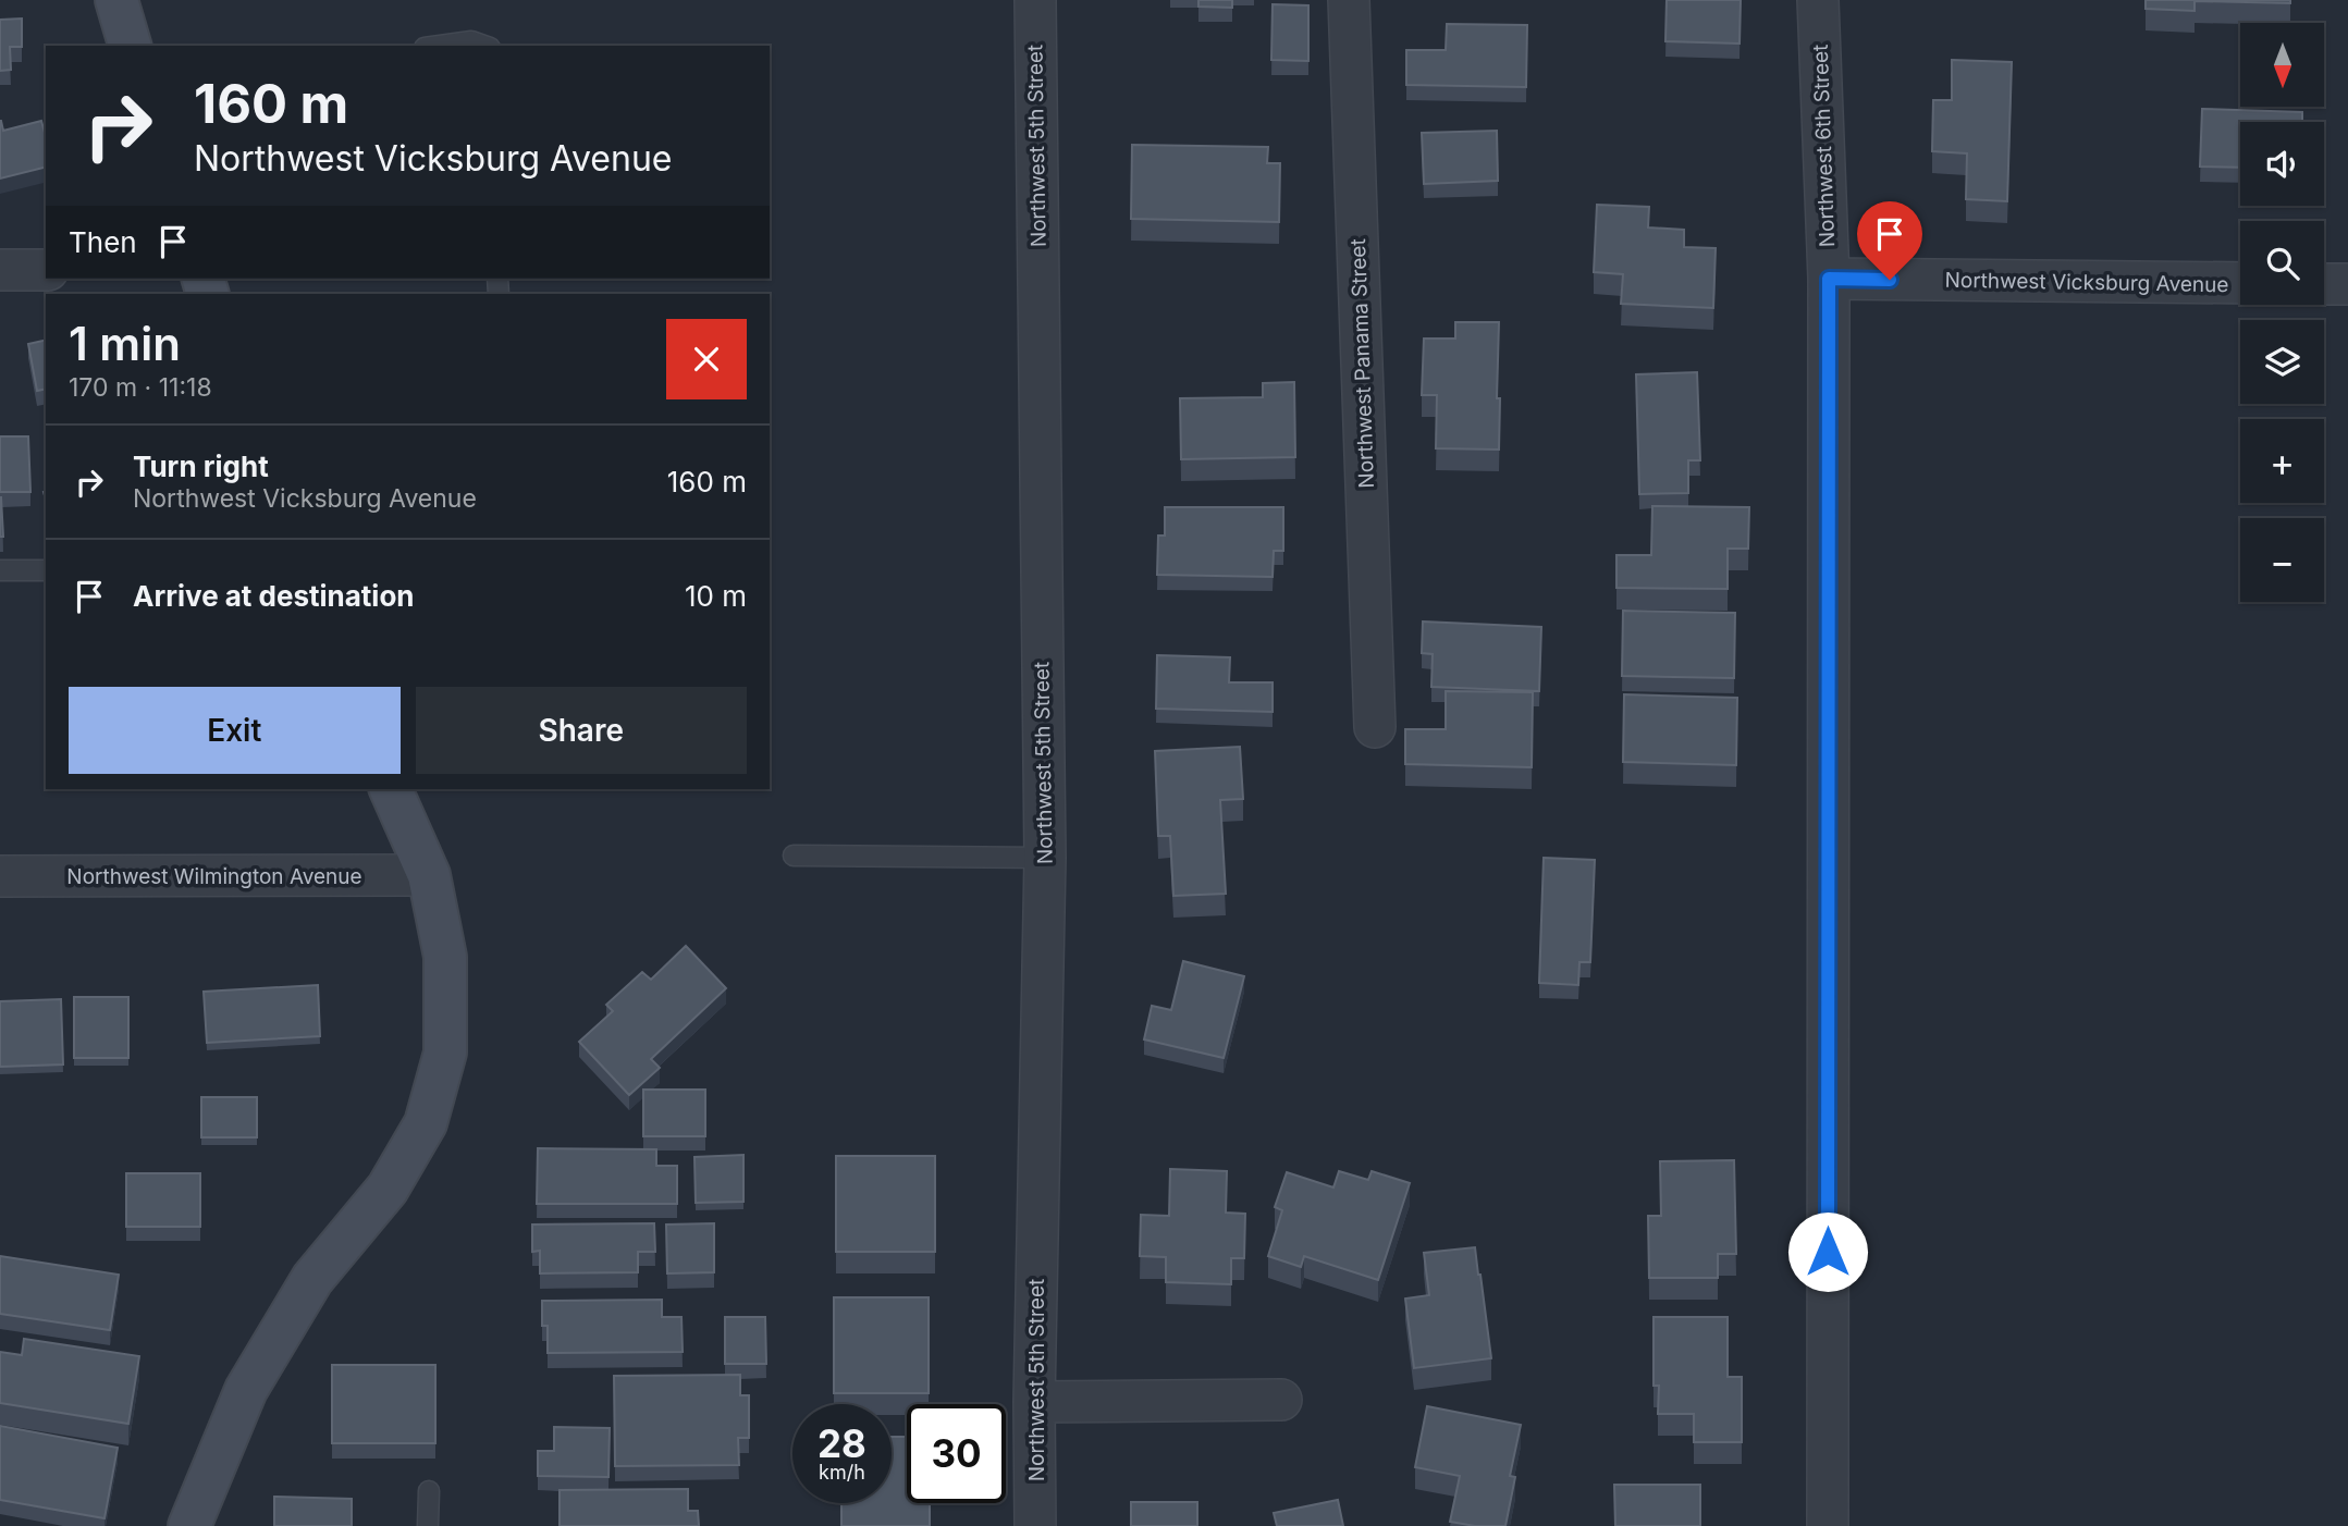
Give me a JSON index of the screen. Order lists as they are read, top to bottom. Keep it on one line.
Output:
{"streets":{"street":["Northwest 5th Street","Northwest 6th Street","Northwest Vicksburg Avenue","Northwest Panama Street","Northwest Wilmington Avenue"]},"crossings":[["Northwest 6th Street","Northwest Vicksburg Avenue"]],"north":"bottom","page":{"map_buttons":["+","−"],"turn":["160 m","Northwest Vicksburg Avenue"],"then":"Then","heading":["1 min","170 m · 11:18"],"list":[{"name":"Turn right","note":"Northwest Vicksburg Avenue","value":"160 m"},{"name":"Arrive at destination","value":"10 m"}],"buttons":["Exit","Share"],"speed":"28 km/h","limit":"30"}}
